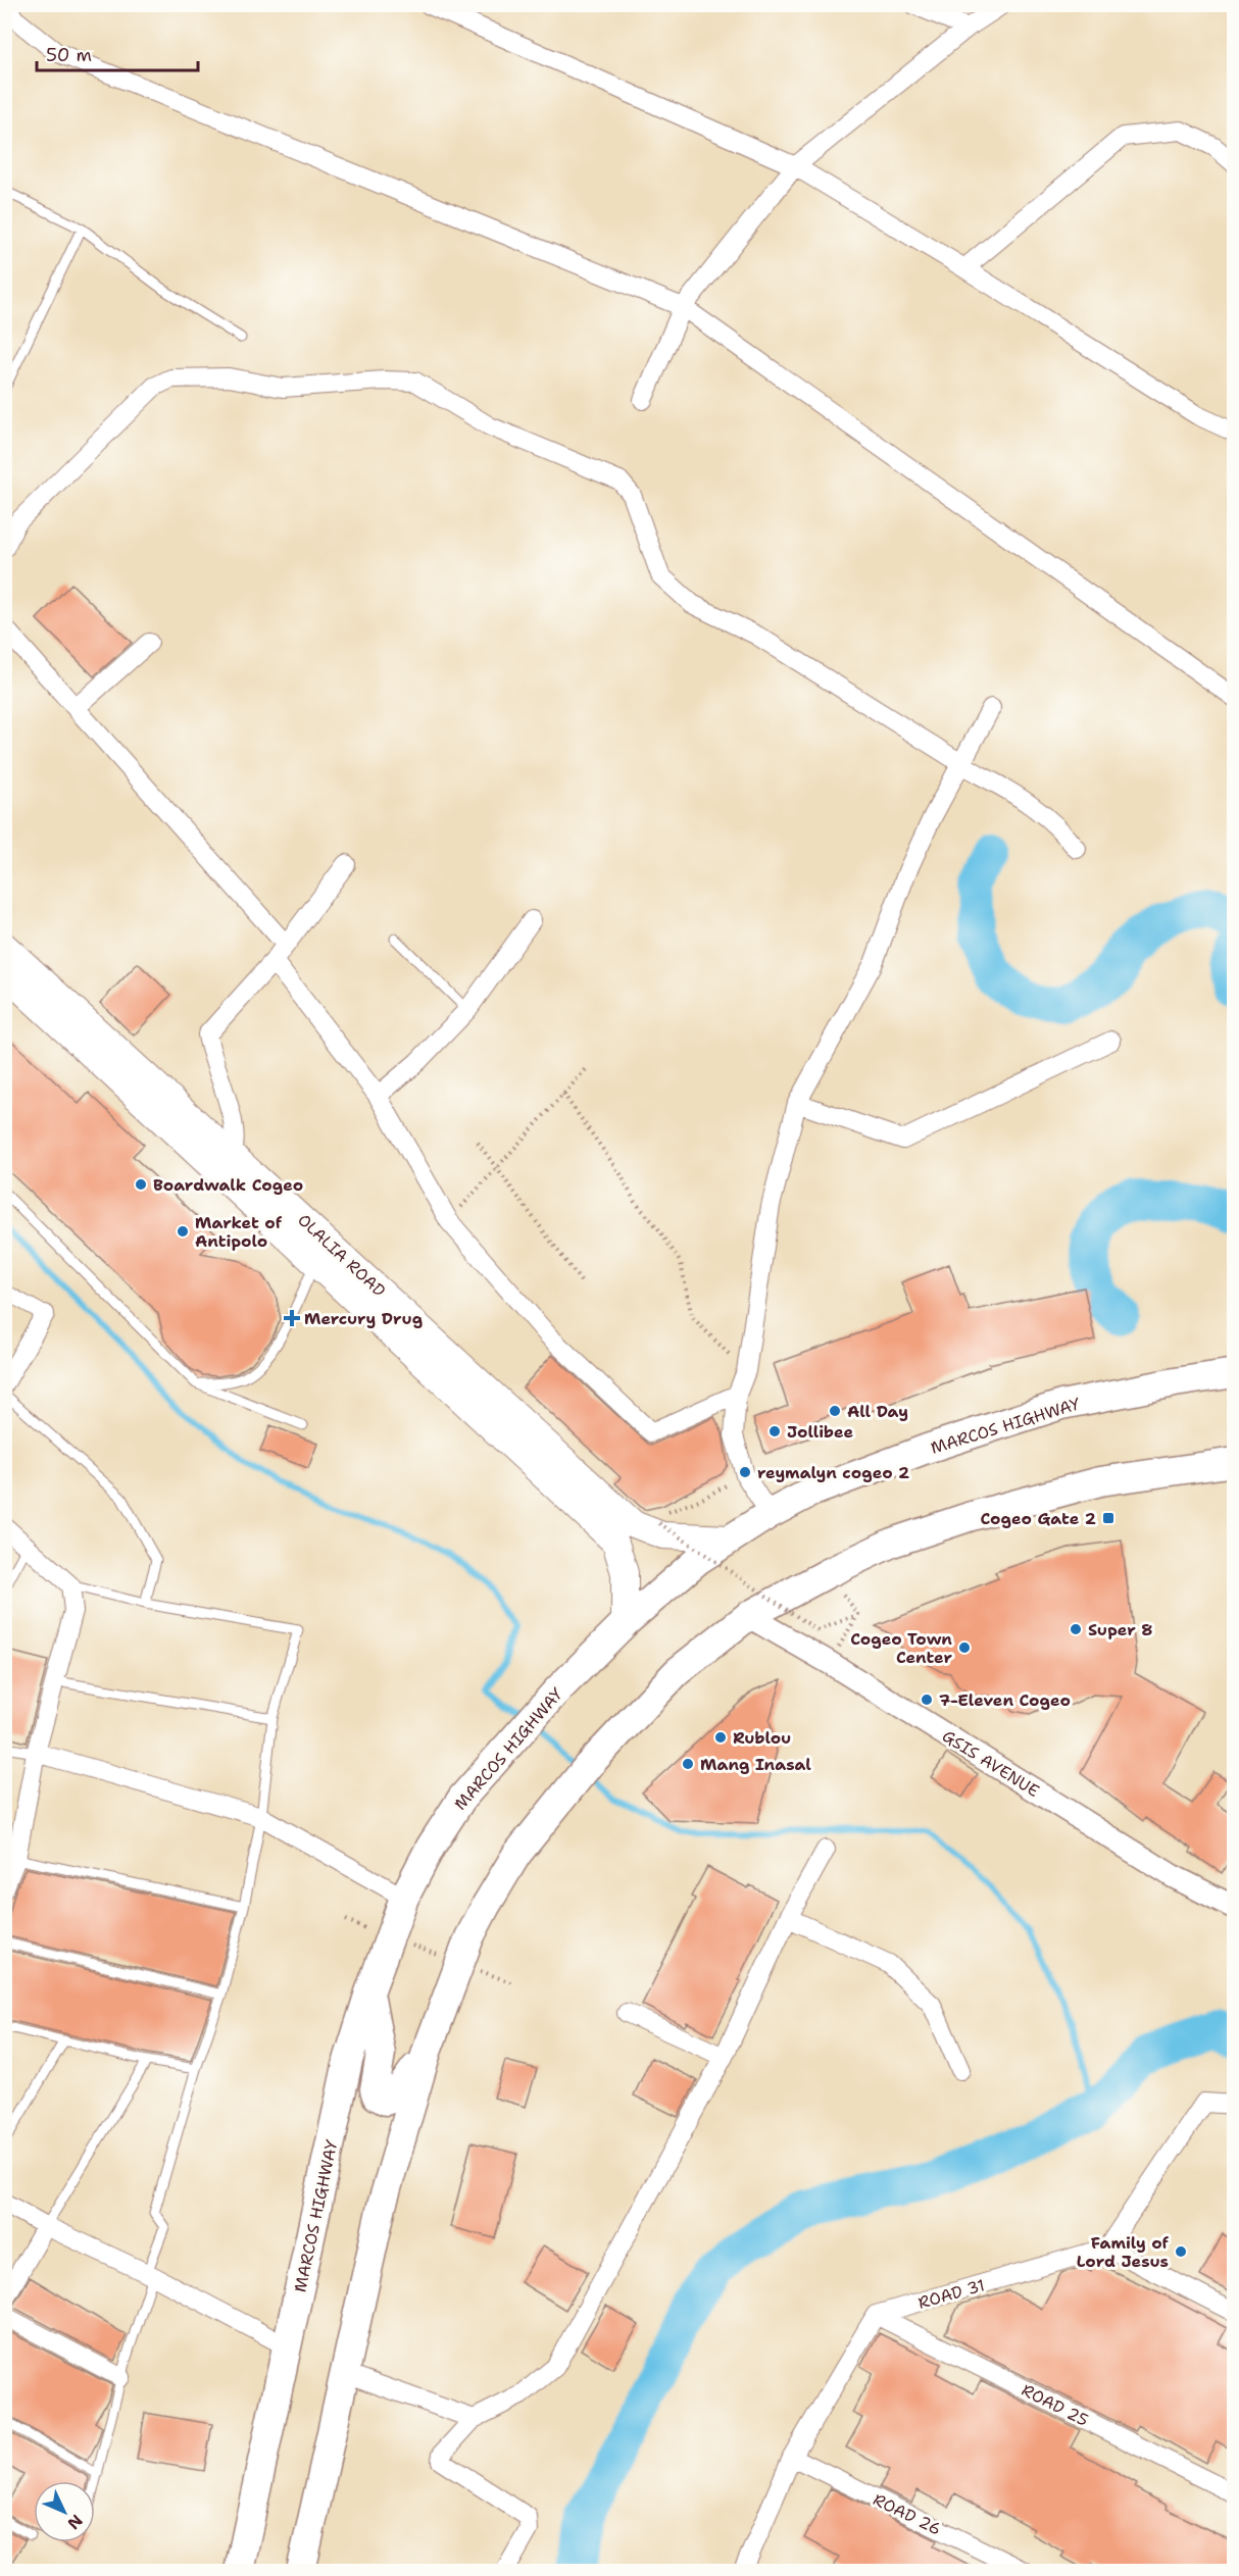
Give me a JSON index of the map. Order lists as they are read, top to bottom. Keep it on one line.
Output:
{"streets":{"main road":["OLALIA ROAD","MARCOS HIGHWAY"],"street":["GSIS AVENUE","ROAD 31","ROAD 25","ROAD 26"]},"crossings":[["OLALIA ROAD","MARCOS HIGHWAY"],["ROAD 31","ROAD 25"]],"places":{"other":["Boardwalk Cogeo","Market of Antipolo","All Day","Jollibee","reymalyn cogeo 2","Super 8","Cogeo Town Center","7-Eleven Cogeo","Rublou","Mang Inasal","Family of Lord Jesus"],"health":["Mercury Drug"],"transit":["Cogeo Gate 2"]},"scale_bar":"50 m","north":"bottom right"}
